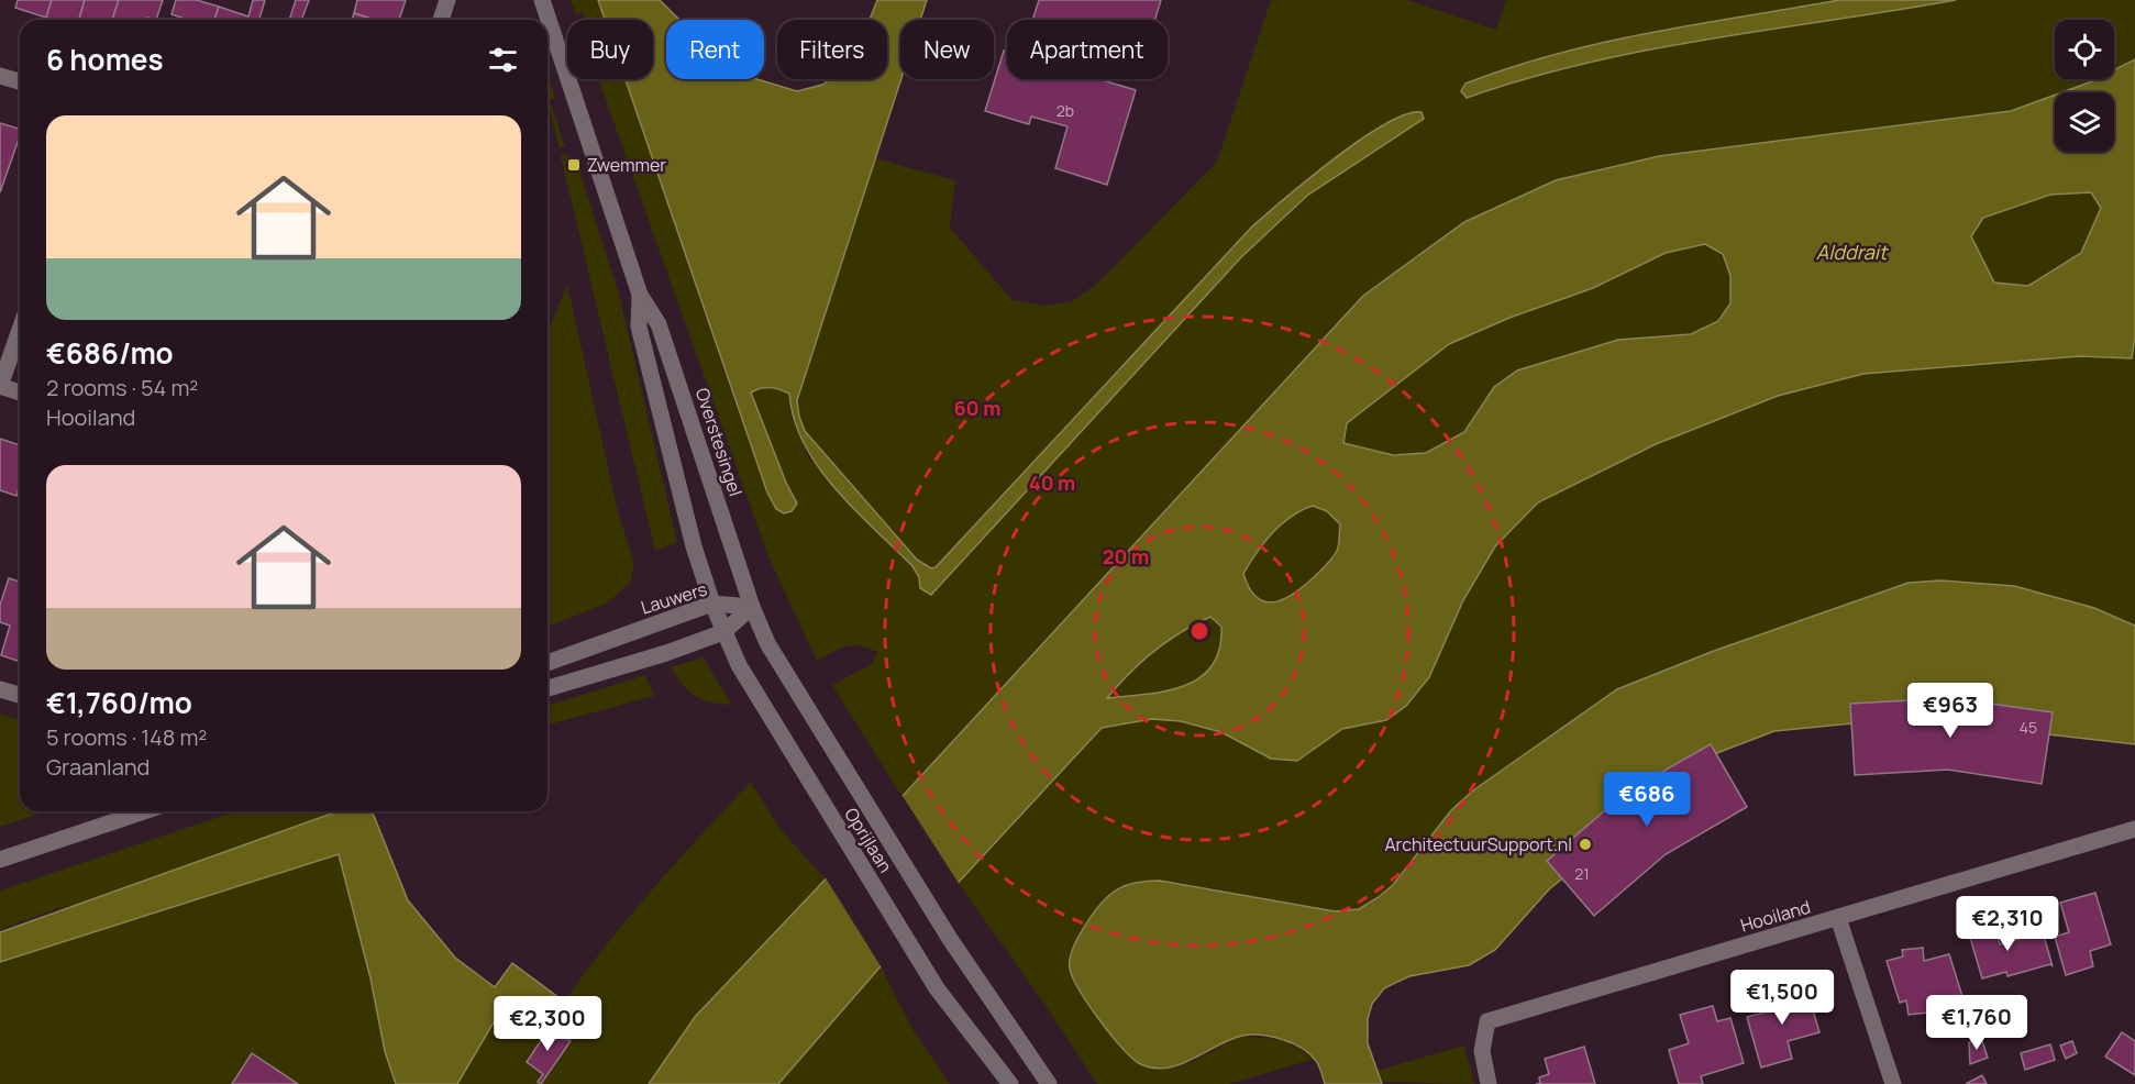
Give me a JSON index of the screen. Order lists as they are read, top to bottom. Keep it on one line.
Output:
{"streets":{"street":["Overstesingel","Lauwers","Oprijlaan","Hooiland"]},"crossings":[["Overstesingel","Lauwers"],["Overstesingel","Oprijlaan"],["Lauwers","Oprijlaan"]],"water":["Alddrait"],"places":{"transit":["Zwemmer"],"other":["ArchitectuurSupport.nl"]},"house_numbers":["2b","45","21"],"page":{"chip":["Buy","Rent","Filters","New","Apartment"],"heading":"6 homes","list":[{"name":"€686/mo","note":"2 rooms · 54 m² · Hooiland"},{"name":"€1,760/mo","note":"5 rooms · 148 m² · Graanland"}],"price":["€963","€686","€2,310","€1,500","€1,760","€2,300"]},"rings":["60 m","40 m","20 m"]}
